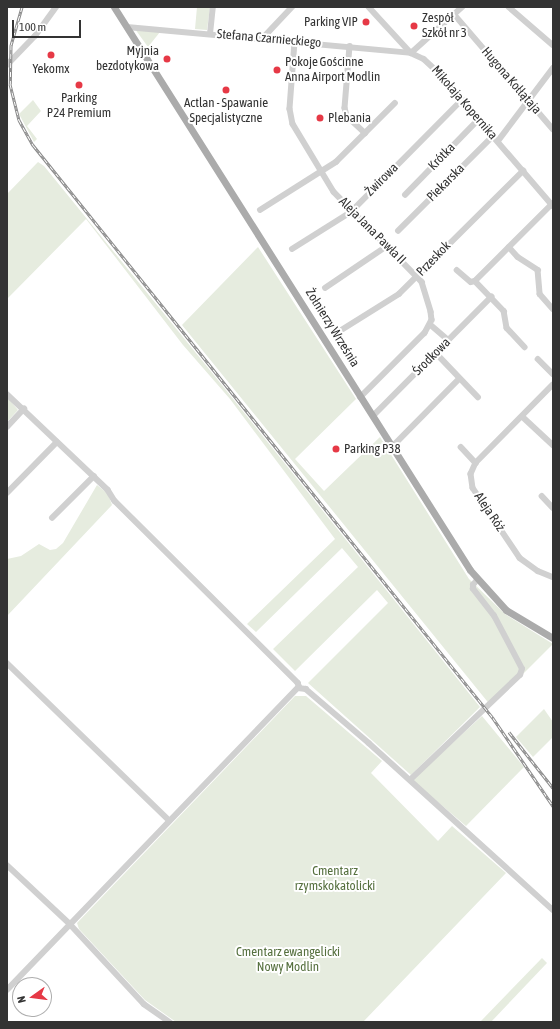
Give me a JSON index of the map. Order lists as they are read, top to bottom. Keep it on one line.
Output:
{"streets":{"main road":["Żołnierzy Września"],"street":["Stefana Czarnieckiego","Hugona Kołłątaja","Mikołaja Kopernika","Krótka","Żwirowa","Piekarska","Aleja Jana Pawła II","Przeskok","Środkowa","Aleja Róż"]},"crossings":[["Stefana Czarnieckiego","Mikołaja Kopernika"],["Stefana Czarnieckiego","Aleja Jana Pawła II"],["Stefana Czarnieckiego","Żołnierzy Września"],["Mikołaja Kopernika","Krótka"],["Mikołaja Kopernika","Żwirowa"],["Mikołaja Kopernika","Piekarska"],["Mikołaja Kopernika","Przeskok"],["Żwirowa","Aleja Jana Pawła II"],["Aleja Jana Pawła II","Przeskok"],["Żołnierzy Września","Środkowa"]],"parks":["Cmentarz rzymskokatolicki","Cmentarz ewangelicki Nowy Modlin"],"places":["Parking VIP","Zespół Szkół nr 3","Yekomx","Myjnia bezdotykowa","Pokoje Gościnne Anna Airport Modlin","Parking P24 Premium","Actlan - Spawanie Specjalistyczne","Plebania","Parking P38"],"scale_bar":"100 m","north":"left"}
